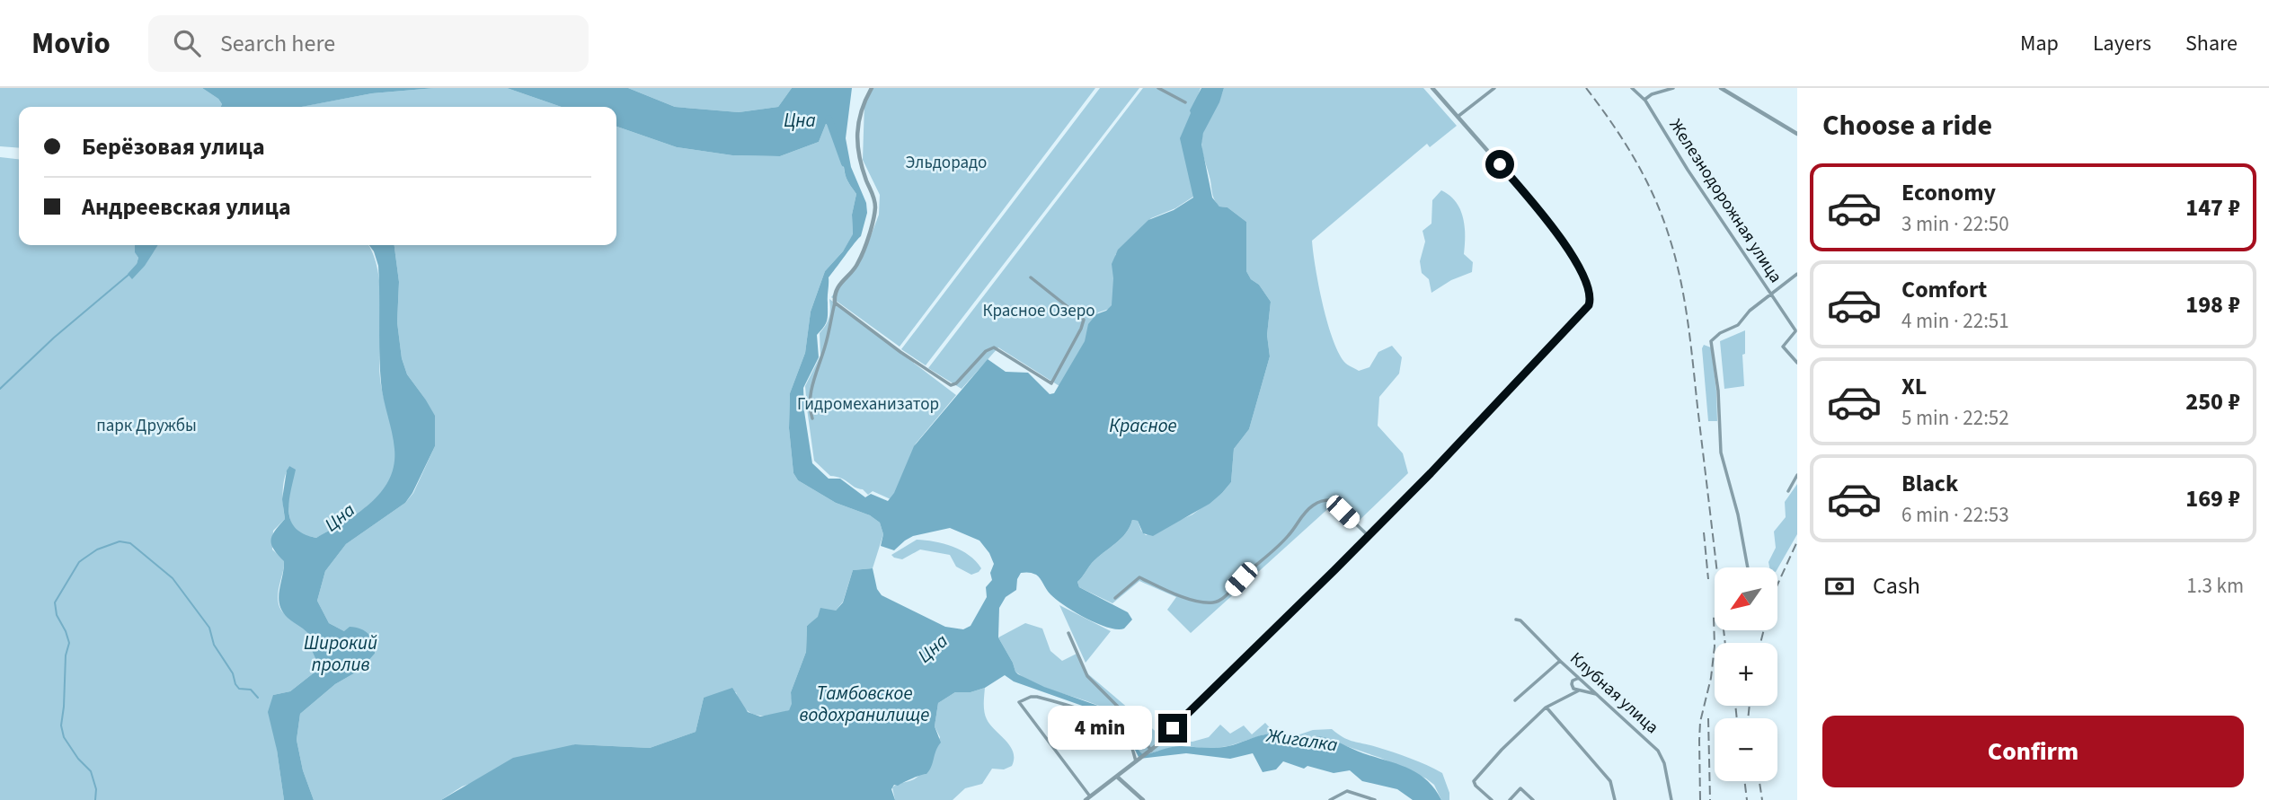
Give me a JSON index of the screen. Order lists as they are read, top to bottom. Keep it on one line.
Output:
{"streets":{"street":["Железнодорожная улица","Клубная улица"]},"water":["Цна","Красное","Широкий пролив","Тамбовское водохранилище","Жигалка"],"parks":["Эльдорадо","Красное Озеро","Гидромеханизатор","парк Дружбы"],"north":"bottom left","page":{"header":"Movio","search":"Search here","nav":["Map","Layers","Share"],"heading":"Choose a ride","banner":["Берёзовая улица","Андреевская улица"],"list":[{"name":"Economy","note":"3 min · 22:50","value":"147 ₽"},{"name":"Comfort","note":"4 min · 22:51","value":"198 ₽"},{"name":"XL","note":"5 min · 22:52","value":"250 ₽"},{"name":"Black","note":"6 min · 22:53","value":"169 ₽"}],"pay":["Cash","1.3 km"],"map_buttons":["+","−"],"buttons":"Confirm","bubble":"4 min"}}
